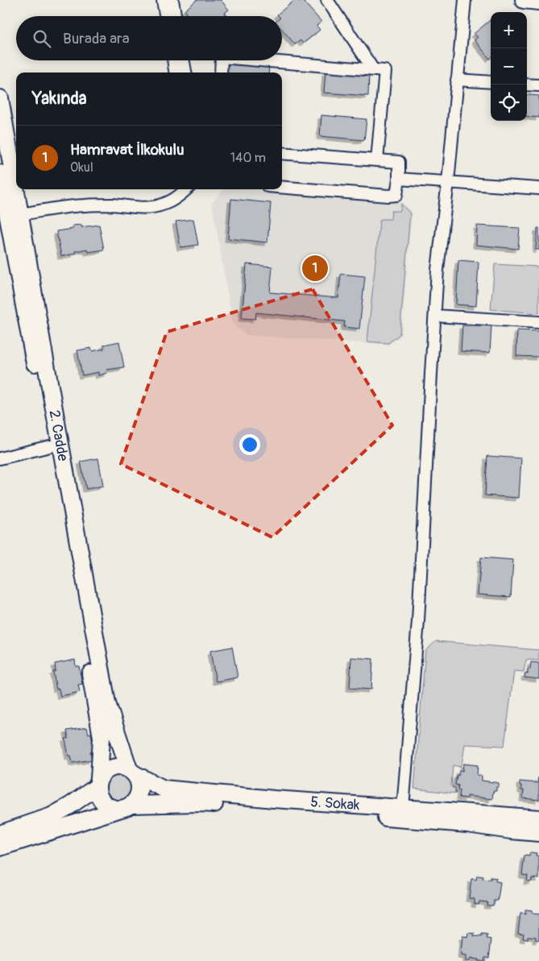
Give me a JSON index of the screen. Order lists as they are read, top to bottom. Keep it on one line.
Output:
{"streets":{"main road":["2. Cadde","5. Sokak"]},"crossings":[["2. Cadde","5. Sokak"]],"page":{"map_buttons":["+","−"],"search":"Burada ara","heading":"Yakında","list":[{"mark":"1","name":"Hamravat İlkokulu","note":"Okul","value":"140 m"}],"pins":"1"}}
